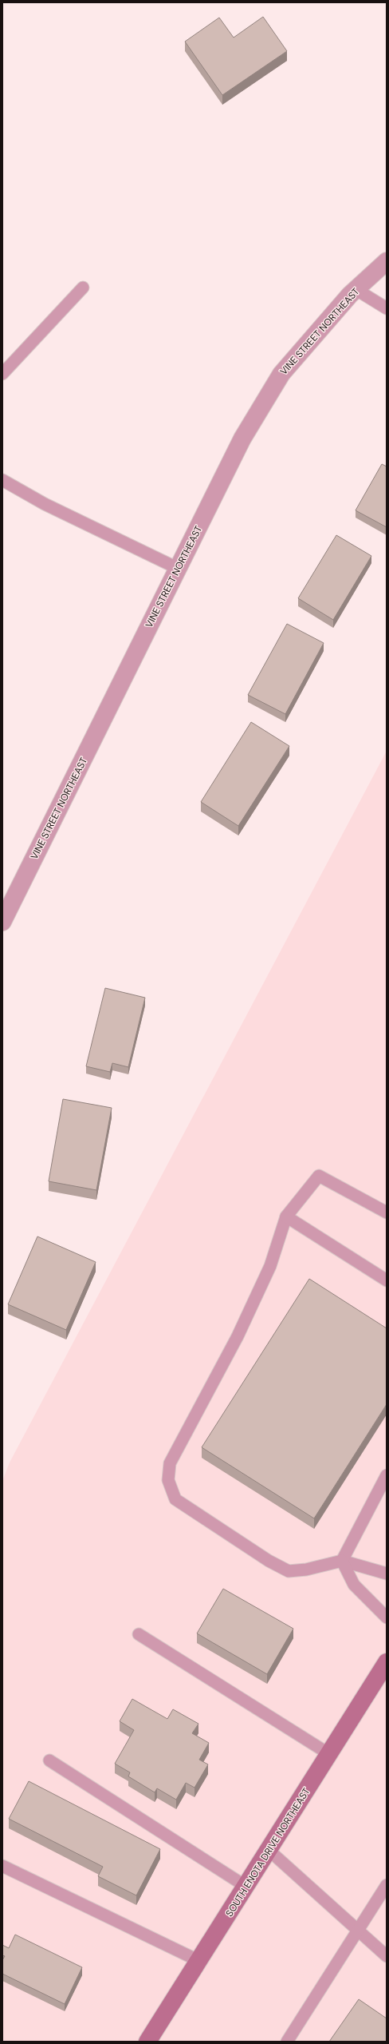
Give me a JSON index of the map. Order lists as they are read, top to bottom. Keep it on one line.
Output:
{"streets":{"main road":["SOUTH ENOTA DRIVE NORTHEAST"],"street":["VINE STREET NORTHEAST"]}}
